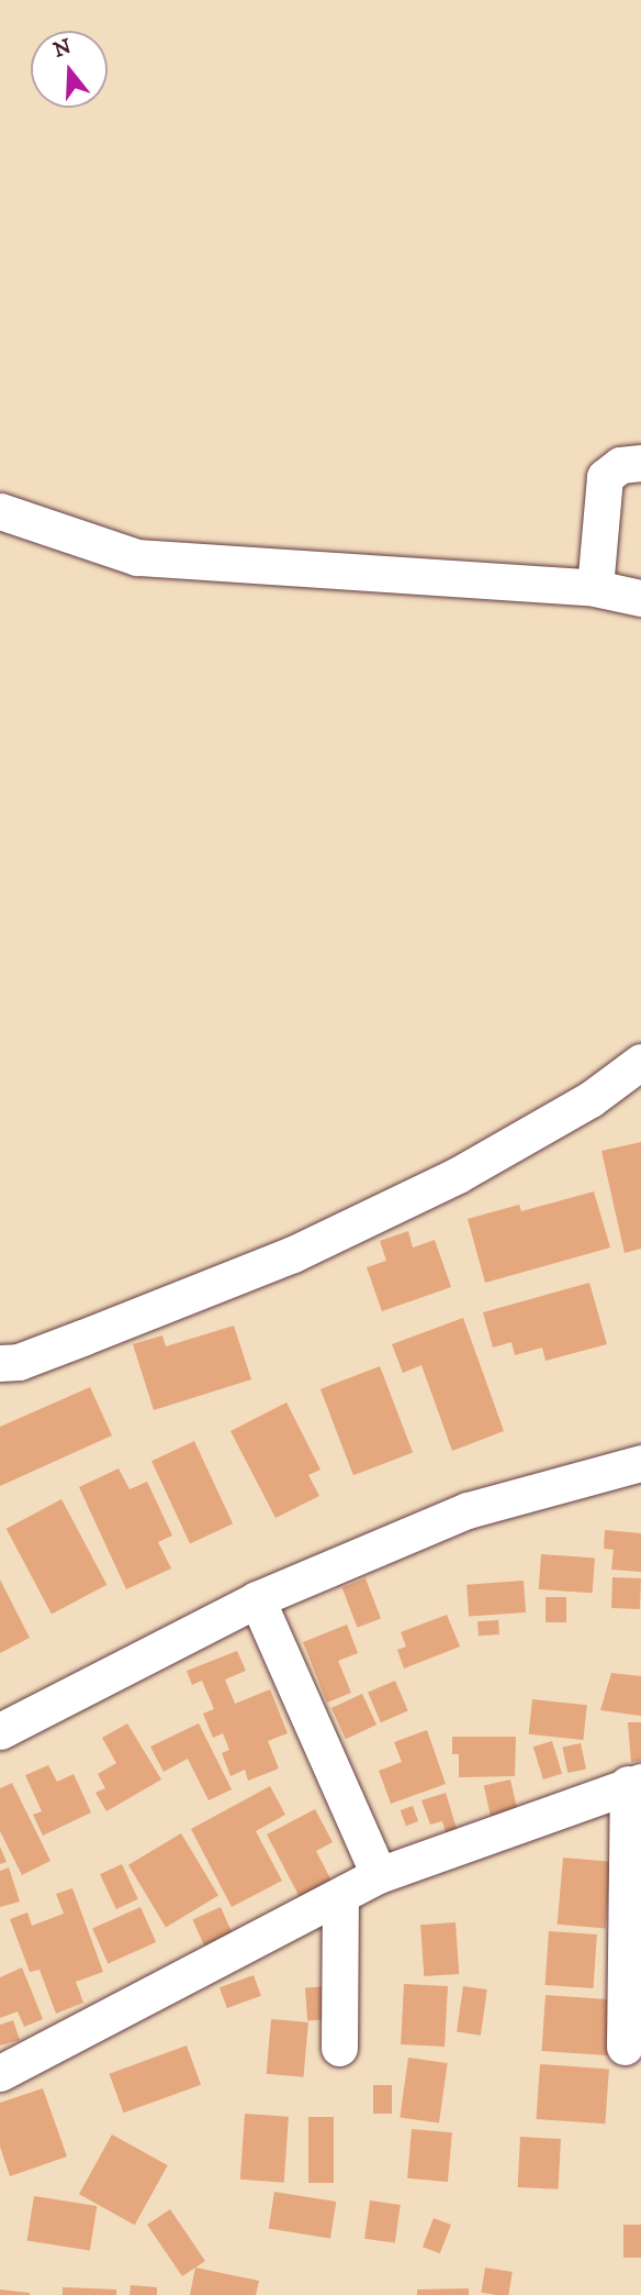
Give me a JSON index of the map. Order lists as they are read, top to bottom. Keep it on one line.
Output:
{"north":"top"}
